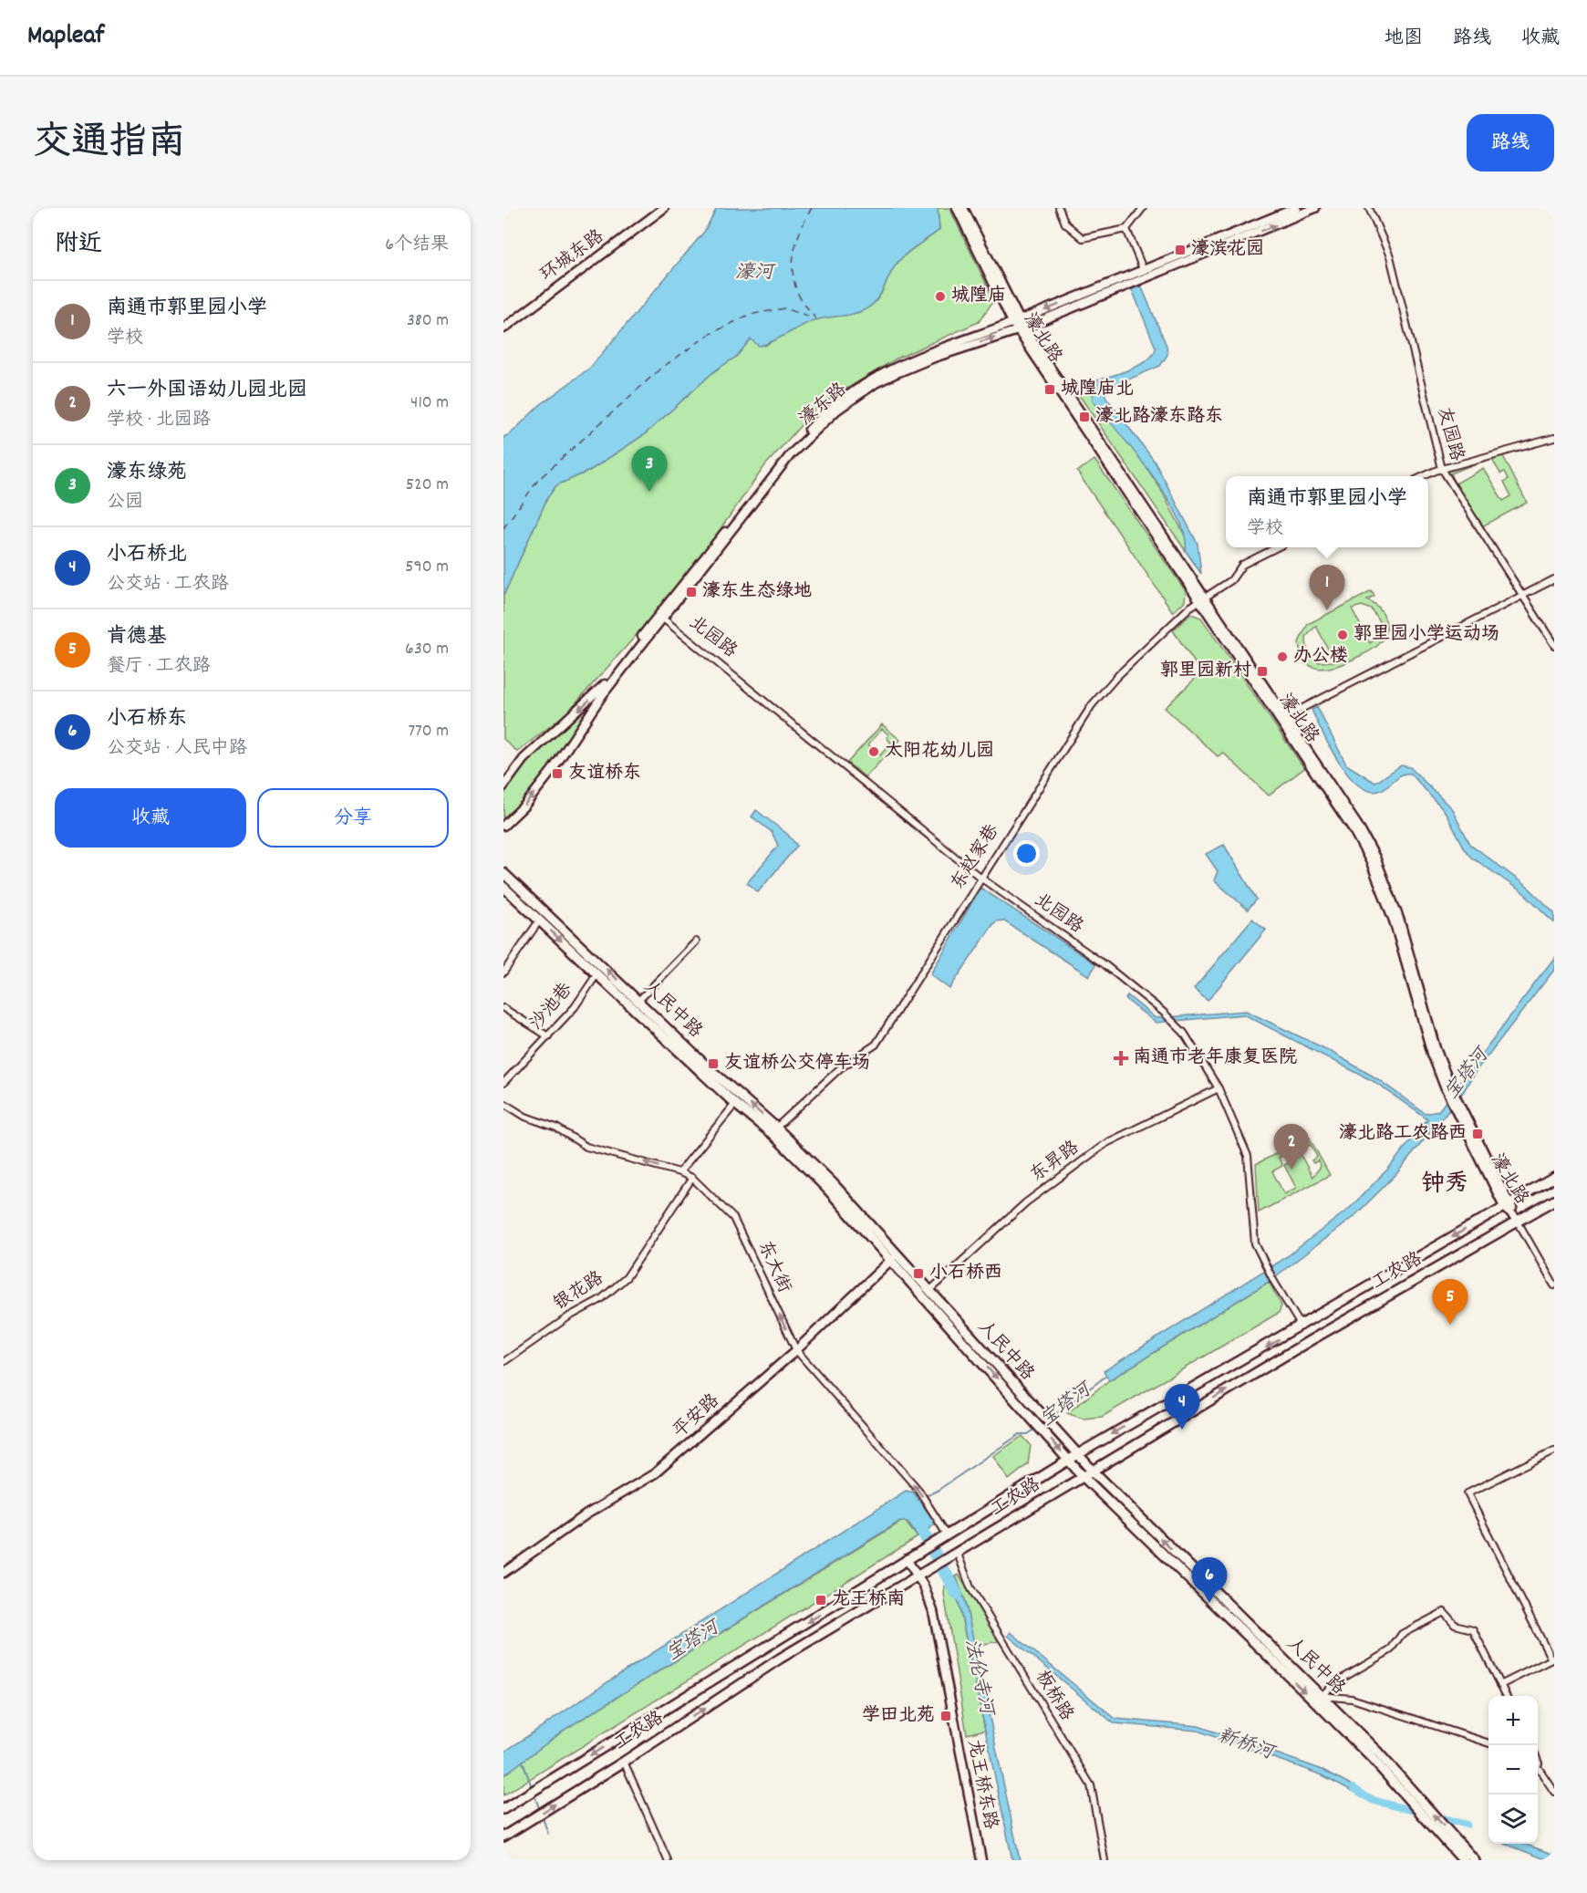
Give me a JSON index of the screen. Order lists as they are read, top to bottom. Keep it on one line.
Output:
{"streets":{"main road":["人民中路","工农路"],"street":["环城东路","濠北路","濠东路","友园路","北园路","东赵家巷","沙池巷","东昇路","东大街","银花路","平安路","板桥路","龙王桥东路"]},"crossings":[["濠北路","濠东路"],["濠北路","东赵家巷"],["濠北路","工农路"],["濠东路","北园路"],["北园路","东赵家巷"],["北园路","东昇路"],["北园路","工农路"],["东赵家巷","人民中路"],["沙池巷","人民中路"],["人民中路","东昇路"],["人民中路","工农路"],["人民中路","平安路"],["东大街","工农路"],["东大街","银花路"],["东大街","平安路"],["工农路","板桥路"],["工农路","龙王桥东路"]],"one_way":["东大街"],"districts":["钟秀"],"water":["濠河","宝塔河","法伦寺河","新桥河"],"places":{"transit":["濠滨花园","城隍庙北","濠北路濠东路东","濠东生态绿地","郭里园新村","友谊桥东","友谊桥公交停车场","濠北路工农路西","小石桥西","龙王桥南","学田北苑"],"other":["城隍庙","郭里园小学运动场","办公楼","太阳花幼儿园"],"health":["南通市老年康复医院"]},"page":{"header":"Mapleaf","nav":["地图","路线","收藏"],"title":"交通指南","buttons":["路线",["收藏","分享"]],"heading":["附近","6个结果"],"list":[{"mark":"1","name":"南通市郭里园小学","note":"学校","value":"380 m"},{"mark":"2","name":"六一外国语幼儿园北园","note":"学校 · 北园路","value":"410 m"},{"mark":"3","name":"濠东绿苑","note":"公园","value":"520 m"},{"mark":"4","name":"小石桥北","note":"公交站 · 工农路","value":"590 m"},{"mark":"5","name":"肯德基","note":"餐厅 · 工农路","value":"630 m"},{"mark":"6","name":"小石桥东","note":"公交站 · 人民中路","value":"770 m"}],"pins":["3","1","2","5","4","6"],"popup":["南通市郭里园小学","学校"],"map_buttons":["+","−"]}}
